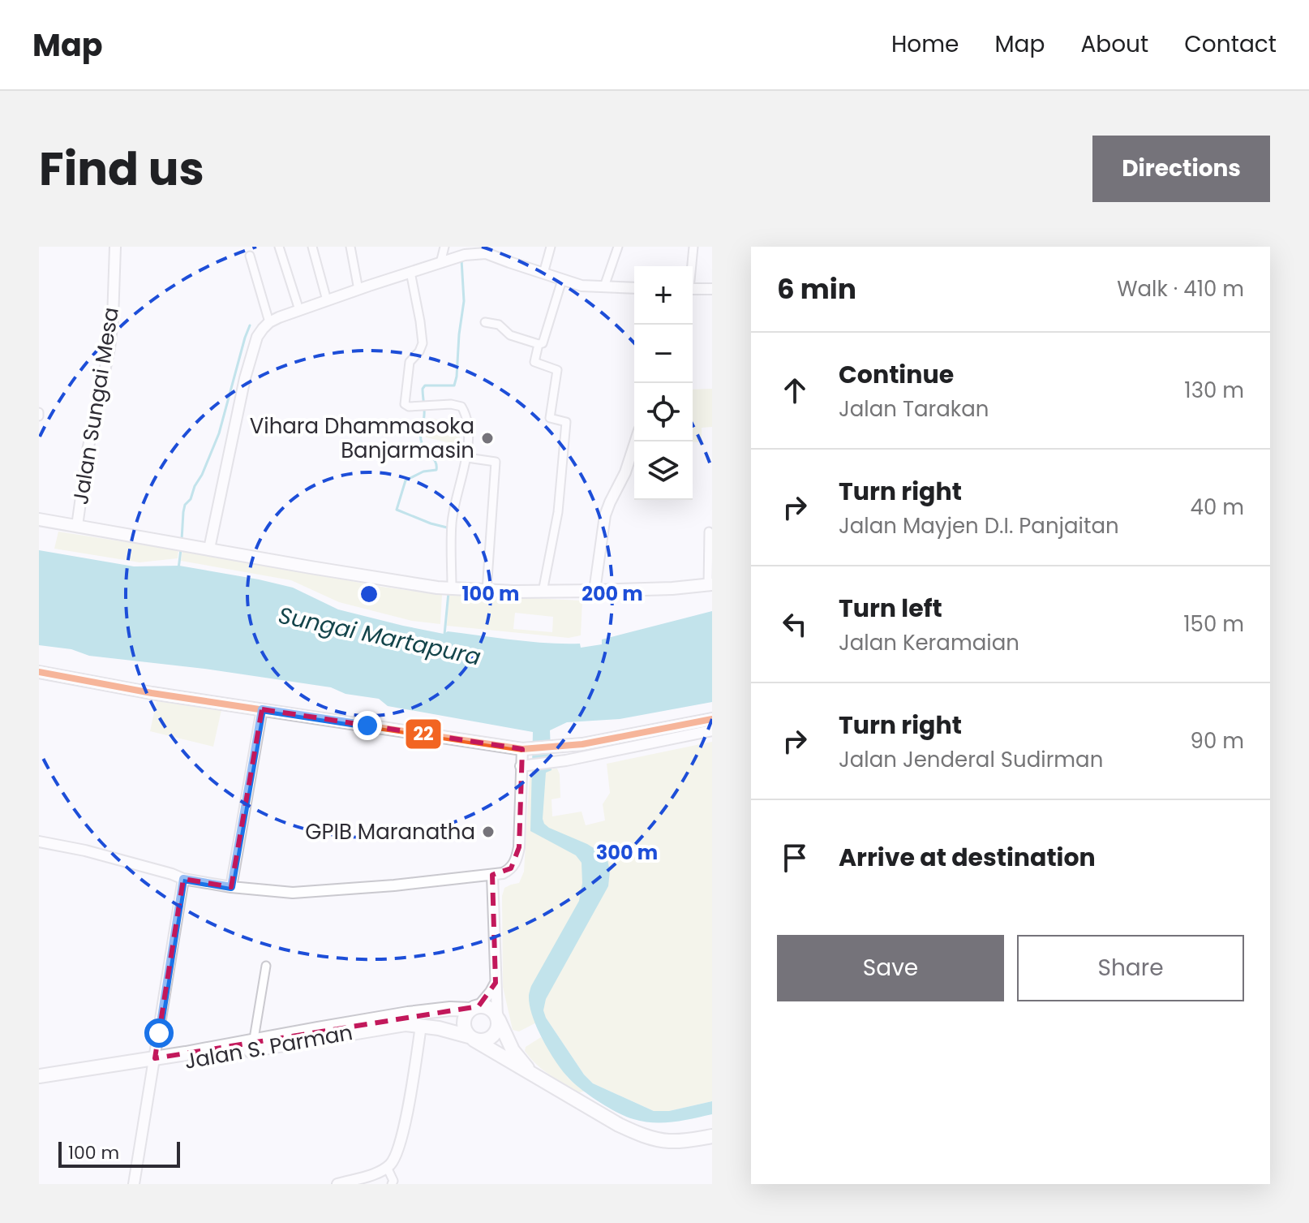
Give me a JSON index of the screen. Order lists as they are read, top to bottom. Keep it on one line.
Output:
{"streets":{"highway":["Jalan S. Parman"],"main road":["Jalan Sungai Mesa"]},"water":["Sungai Martapura"],"places":["Vihara Dhammasoka Banjarmasin","GPIB Maranatha"],"lines":["transit line 22"],"scale_bar":"100 m","page":{"header":"Map","nav":["Home","Map","About","Contact"],"title":"Find us","buttons":["Directions",["Save","Share"]],"heading":["6 min","Walk · 410 m"],"map_buttons":["+","−"],"list":[["Continue","Jalan Tarakan","130 m"],["Turn right","Jalan Mayjen D.I. Panjaitan","40 m"],["Turn left","Jalan Keramaian","150 m"],["Turn right","Jalan Jenderal Sudirman","90 m"],"Arrive at destination"],"scale":"100 m"},"rings":["100 m","200 m","300 m"]}
